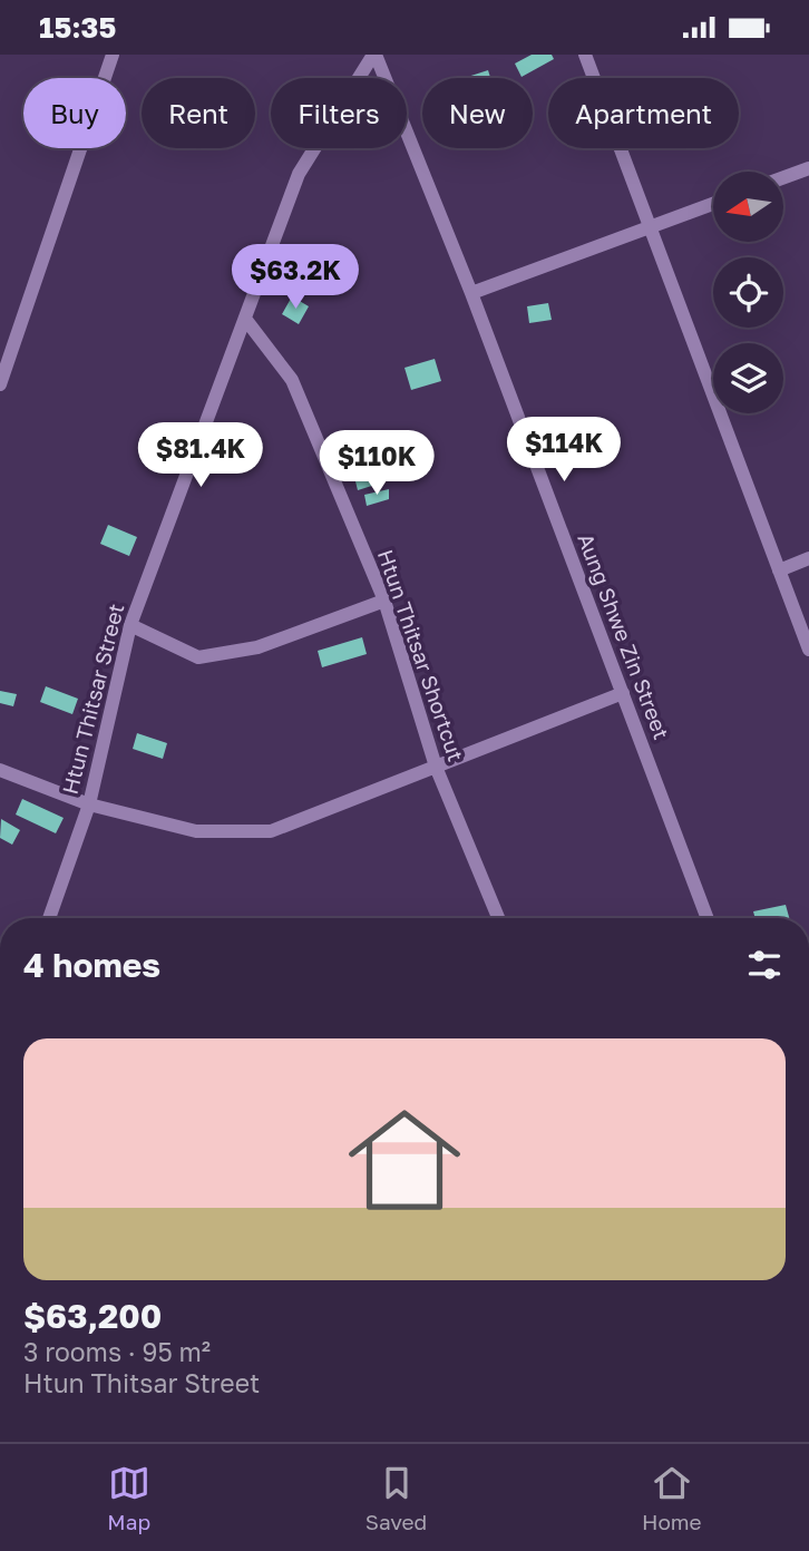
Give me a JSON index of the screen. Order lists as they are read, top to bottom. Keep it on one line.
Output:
{"streets":{"street":["Aung Shwe Zin Street","Htun Thitsar Shortcut","Htun Thitsar Street"]},"crossings":[["Aung Shwe Zin Street","Htun Thitsar Street"],["Htun Thitsar Shortcut","Htun Thitsar Street"]],"north":"left","page":{"status":"15:35","chip":["Buy","Rent","Filters","New","Apartment"],"price":["$63.2K","$114K","$81.4K","$110K"],"heading":"4 homes","list":[{"name":"$63,200","note":"3 rooms · 95 m² · Htun Thitsar Street"}],"tabs":["Map","Saved","Home"]}}
